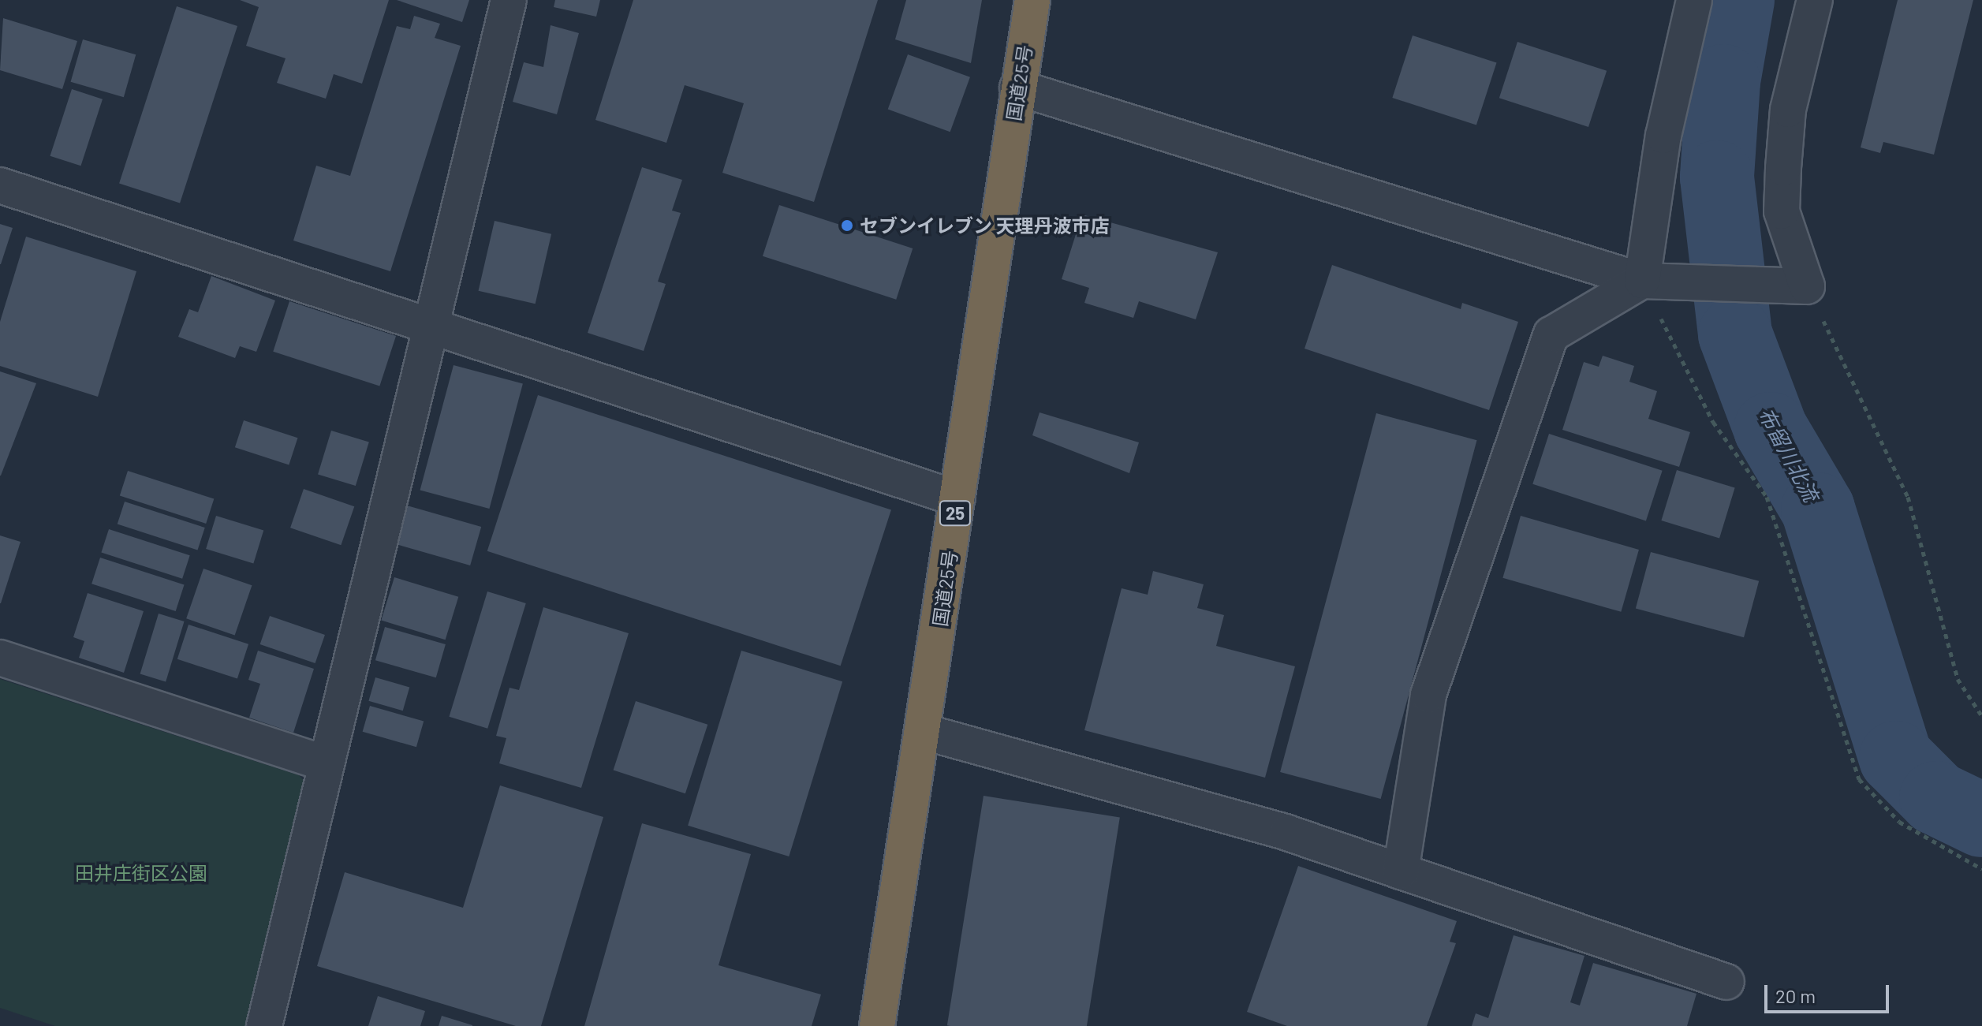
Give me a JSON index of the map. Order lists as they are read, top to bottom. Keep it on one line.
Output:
{"streets":{"highway":["国道25号","25"]},"water":["布留川北流"],"parks":["田井庄街区公園"],"places":["セブンイレブン 天理丹波市店"],"scale_bar":"20 m"}
